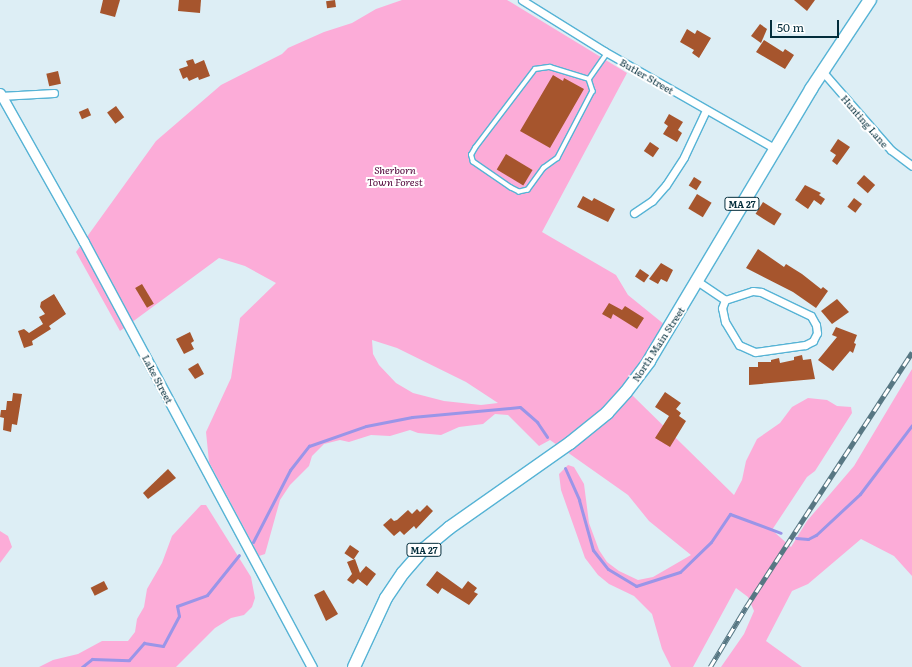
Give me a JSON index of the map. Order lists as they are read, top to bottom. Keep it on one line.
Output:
{"streets":{"main road":["MA 27","North Main Street"],"street":["Butler Street","Hunting Lane","Lake Street"]},"crossings":[["Butler Street","North Main Street"],["Hunting Lane","North Main Street"]],"parks":["Sherborn Town Forest"],"scale_bar":"50 m"}
